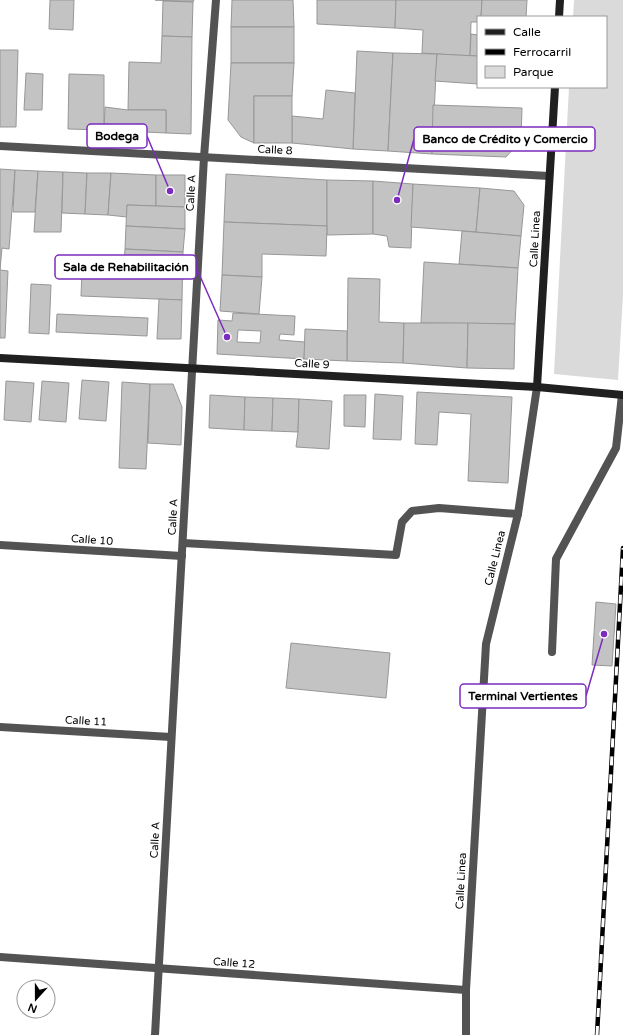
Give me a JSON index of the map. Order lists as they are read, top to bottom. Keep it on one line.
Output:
{"streets":{"street":["Calle 8","Calle A","Calle Linea","Calle 9","Calle 10","Calle 11","Calle 12"]},"crossings":[["Calle 8","Calle A"],["Calle 8","Calle Linea"],["Calle A","Calle 9"],["Calle A","Calle 10"],["Calle A","Calle 11"],["Calle A","Calle 12"],["Calle Linea","Calle 9"],["Calle Linea","Calle 12"]],"places":["Bodega","Banco de Crédito y Comercio","Sala de Rehabilitación","Terminal Vertientes"],"legend":["Calle","Ferrocarril","Parque"],"north":"bottom"}
